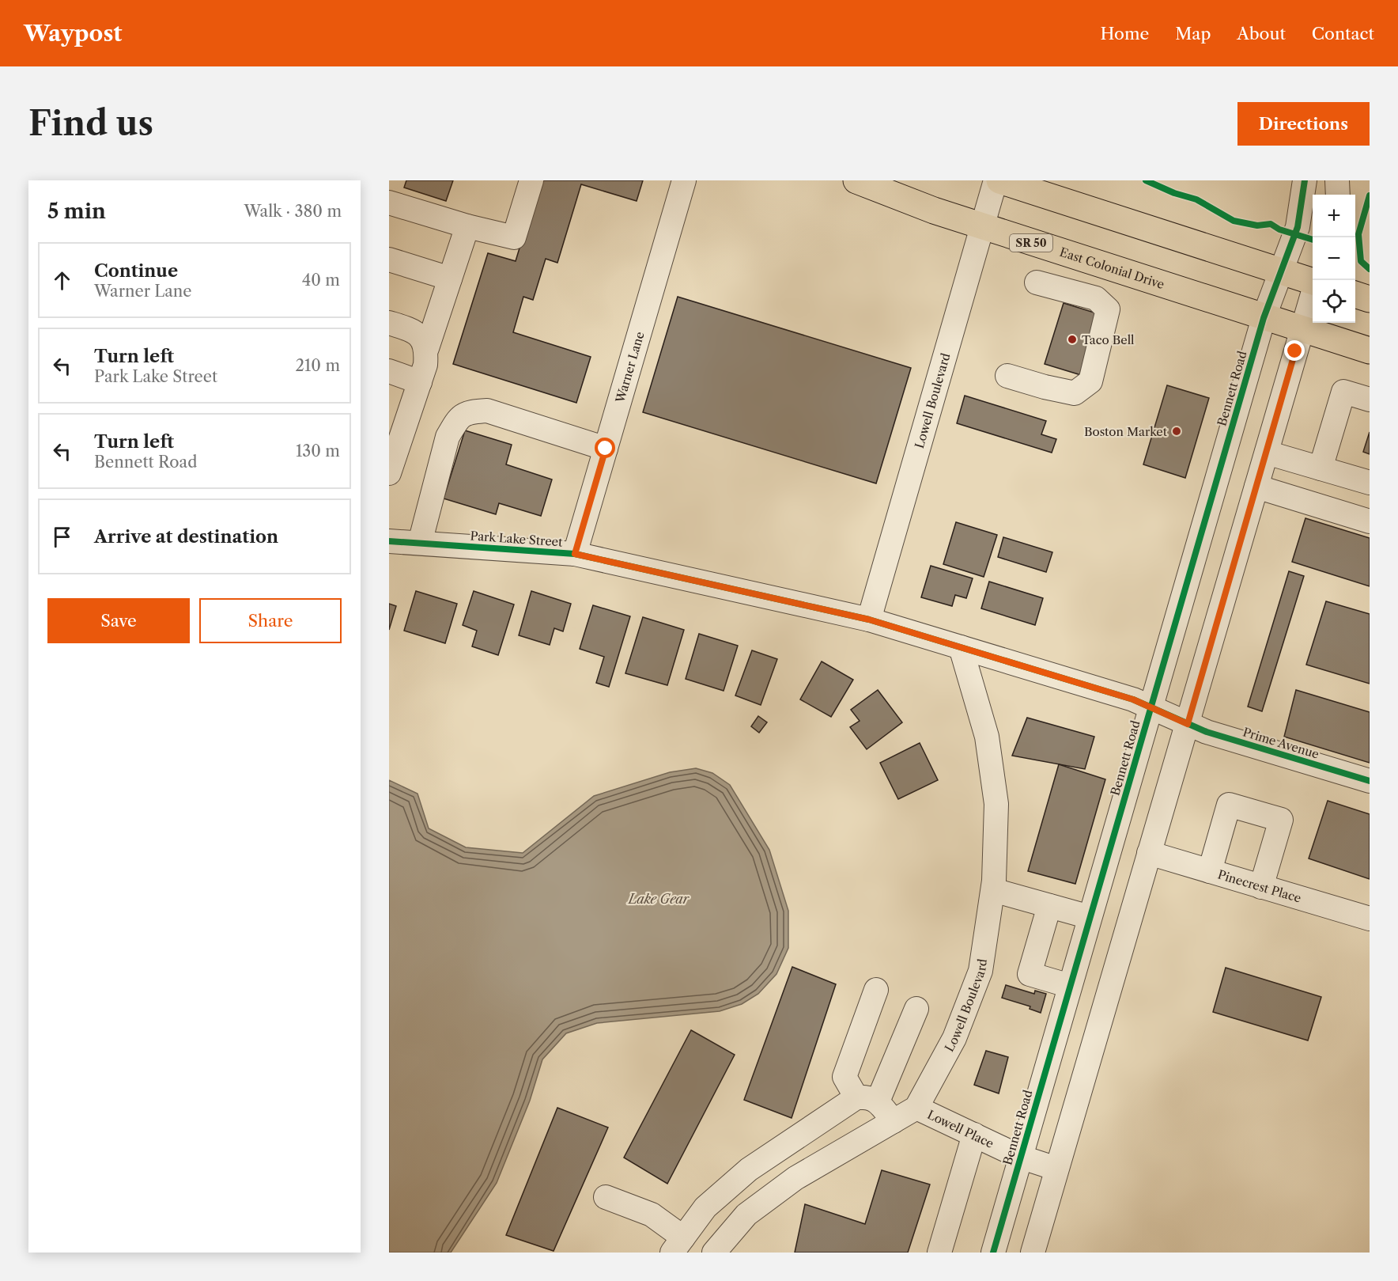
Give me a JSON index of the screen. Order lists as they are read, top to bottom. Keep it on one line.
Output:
{"streets":{"highway":["SR 50","East Colonial Drive"],"street":["Warner Lane","Bennett Road","Lowell Boulevard","Park Lake Street","Prime Avenue","Pinecrest Place","Lowell Place"]},"crossings":[["East Colonial Drive","Bennett Road"],["East Colonial Drive","Lowell Boulevard"],["Warner Lane","Park Lake Street"],["Bennett Road","Park Lake Street"],["Bennett Road","Lowell Place"],["Lowell Boulevard","Park Lake Street"],["Lowell Boulevard","Lowell Place"],["Park Lake Street","Prime Avenue"]],"water":["Lake Gear"],"places":["Taco Bell","Boston Market"],"page":{"header":"Waypost","nav":["Home","Map","About","Contact"],"buttons":["Directions",["Save","Share"]],"title":"Find us","heading":["5 min","Walk · 380 m"],"map_buttons":["+","−"],"list":[["Continue","Warner Lane","40 m"],["Turn left","Park Lake Street","210 m"],["Turn left","Bennett Road","130 m"],"Arrive at destination"]}}
